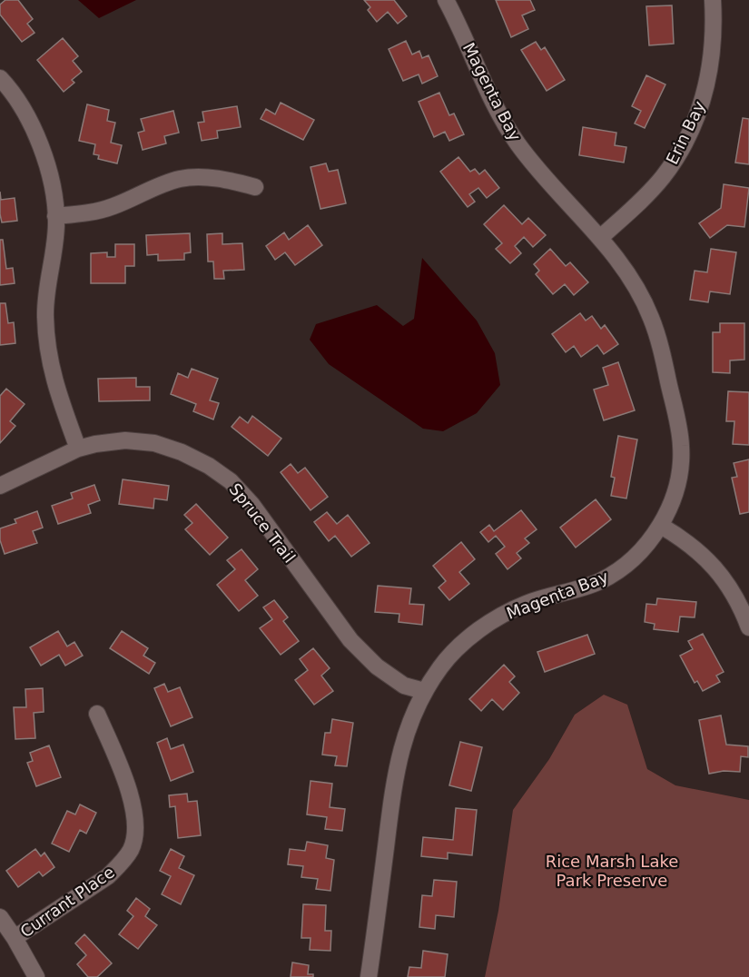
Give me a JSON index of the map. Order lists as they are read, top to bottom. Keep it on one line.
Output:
{"streets":{"street":["Magenta Bay","Erin Bay","Spruce Trail","Currant Place"]},"crossings":[["Magenta Bay","Erin Bay"],["Magenta Bay","Spruce Trail"]],"parks":["Rice Marsh Lake Park Preserve"]}
